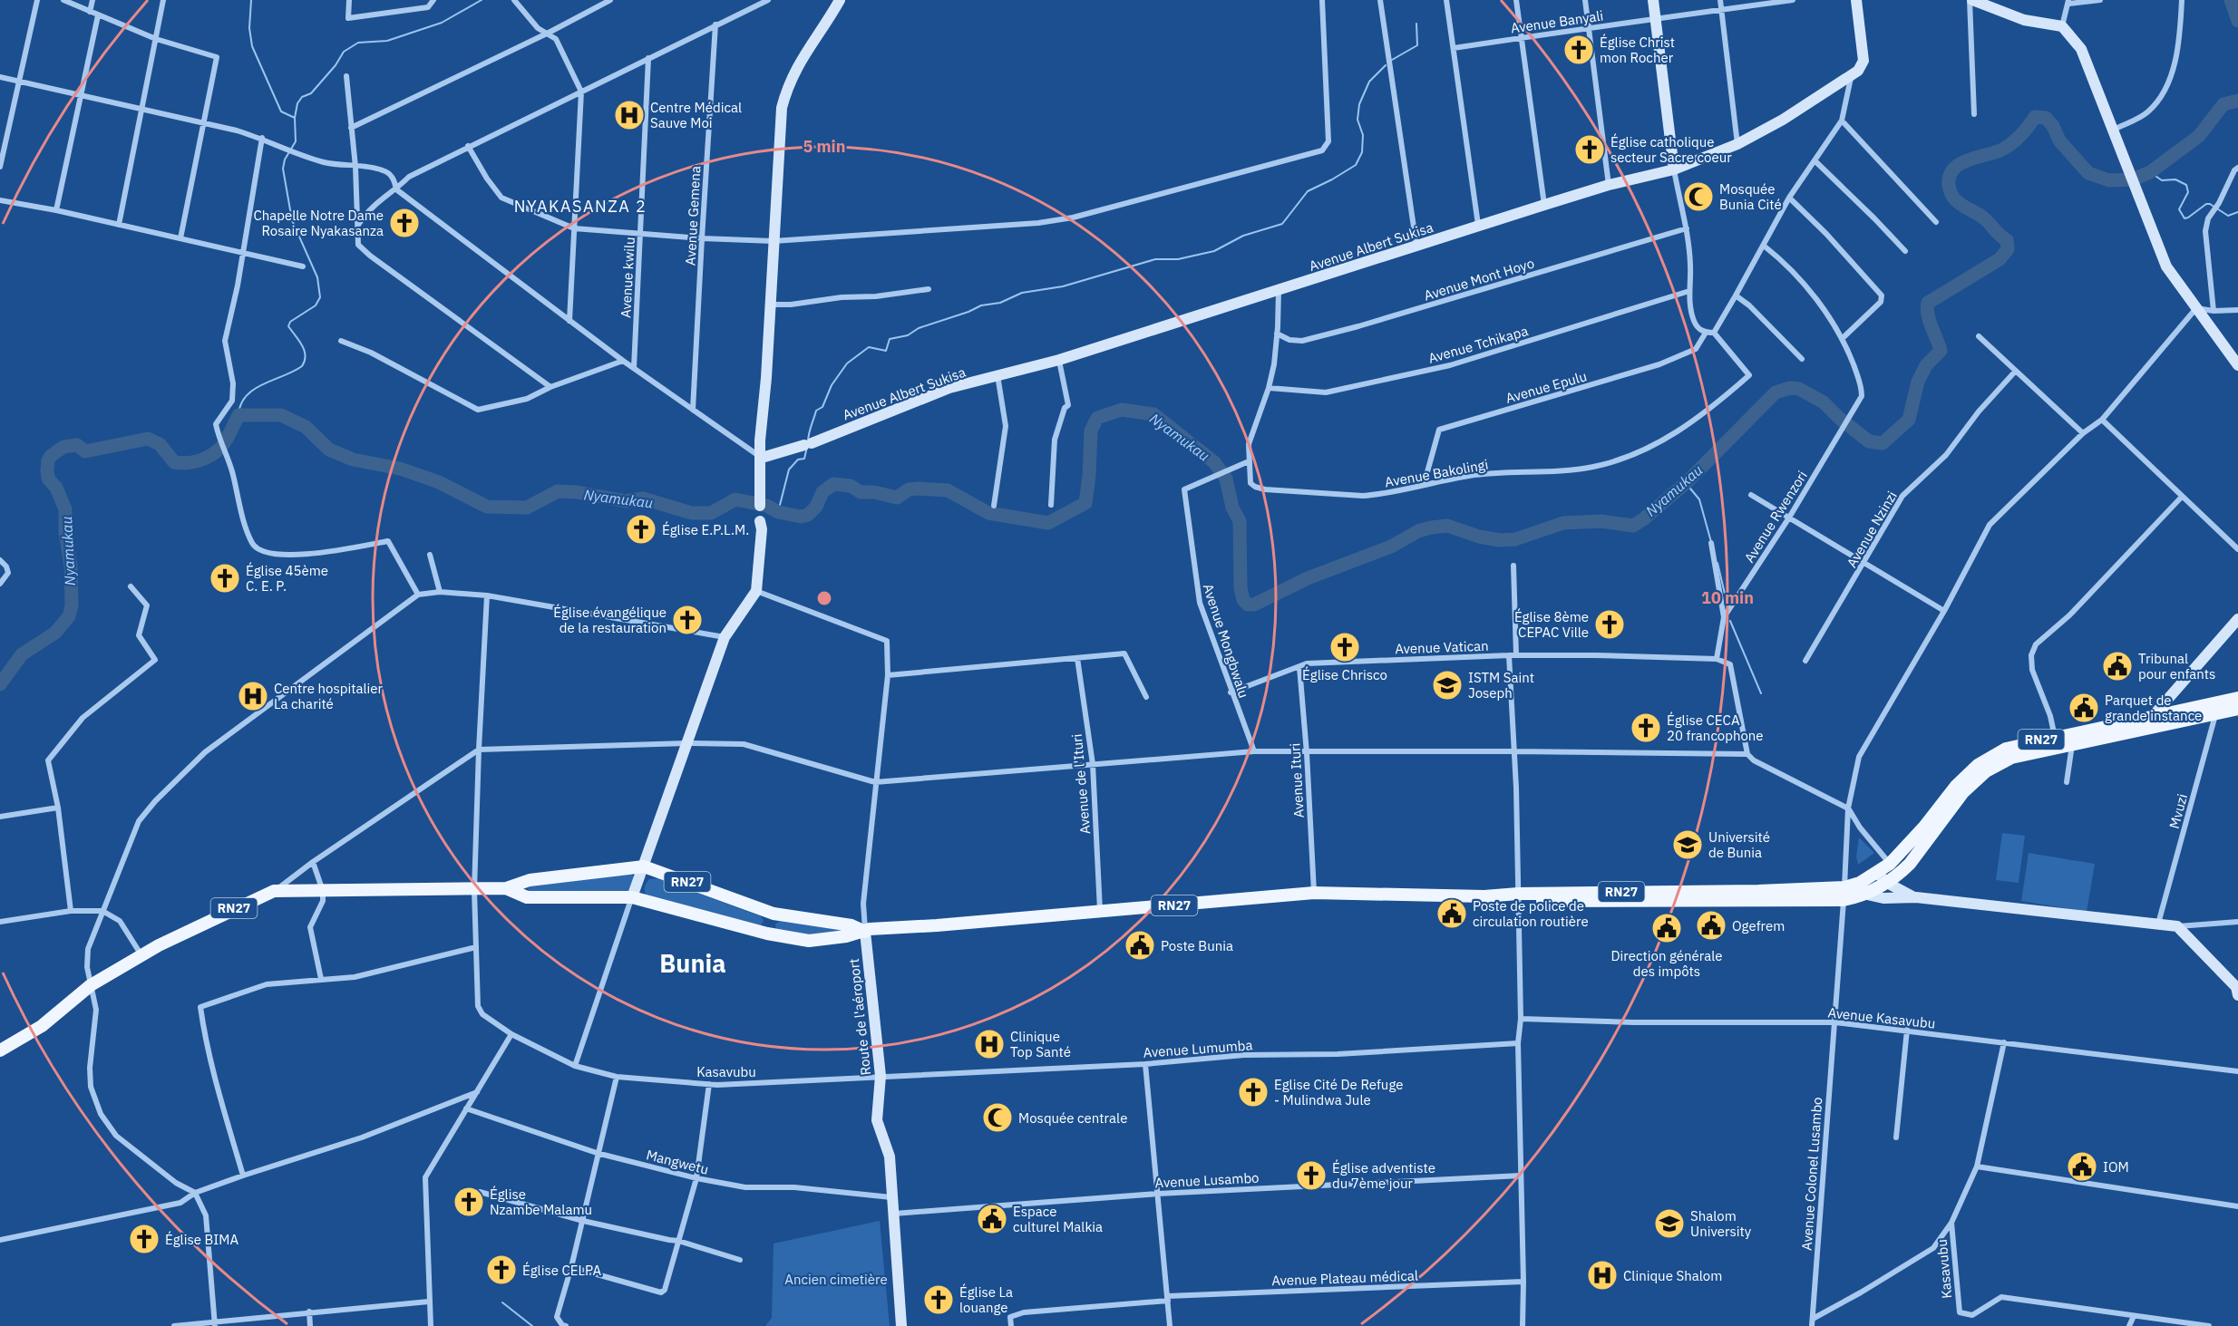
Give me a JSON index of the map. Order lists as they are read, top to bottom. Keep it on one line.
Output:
{"streets":{"main road":["RN27"],"street":["Avenue Banyali","Avenue Gemena","Avenue Albert Sukisa","Avenue kwilu","Avenue Mont Hoyo","Avenue Tchikapa","Avenue Epulu","Avenue Bakolingi","Avenue Rwenzori","Avenue Nzinzi","Avenue Mongbwalu","Avenue Vatican","Avenue Ituri","Avenue de l'Ituri","Mvuzi","Route de l'aéroport","Avenue Kasavubu","Avenue Lumumba","Kasavubu","Mangwetu","Avenue Colonel Lusambo","Avenue Lusambo","Avenue Plateau médical"]},"crossings":[["Avenue Epulu","Avenue Bakolingi"],["Avenue Bakolingi","Avenue Mongbwalu"],["Avenue Mongbwalu","Avenue Vatican"],["Avenue Vatican","Avenue Ituri"],["RN27","Avenue Ituri"],["RN27","Avenue de l'Ituri"],["RN27","Mvuzi"],["RN27","Route de l'aéroport"],["RN27","Kasavubu"],["RN27","Avenue Colonel Lusambo"],["Route de l'aéroport","Avenue Lumumba"],["Route de l'aéroport","Kasavubu"],["Route de l'aéroport","Mangwetu"],["Route de l'aéroport","Avenue Lusambo"],["Avenue Kasavubu","Avenue Colonel Lusambo"],["Avenue Lumumba","Kasavubu"]],"districts":["NYAKASANZA 2","Bunia"],"water":["Nyamukau"],"parks":["Ancien cimetière"],"places":{"church":["Église Christ mon Rocher","Église catholique secteur Sacre coeur","Chapelle Notre Dame Rosaire Nyakasanza","Église E.P.L.M.","Église 45ème C. E. P.","Église évangélique de la restauration","Église 8ème CEPAC Ville","Église Chrisco","Église CECA 20 francophone","Eglise Cité De Refuge - Mulindwa Jule","Église adventiste du 7ème jour","Église Nzambe Malamu","Église BIMA","Église CELPA","Église La louange"],"hospital":["Centre Médical Sauve Moi","Centre hospitalier La charité","Clinique Top Santé","Clinique Shalom"],"mosque":["Mosquée Bunia Cité","Mosquée centrale"],"public building":["Tribunal pour enfants","Parquet de grande instance","Poste de police de circulation routière","Ogefrem","Direction générale des impôts","Poste Bunia","IOM","Espace culturel Malkia"],"school or university":["ISTM Saint Joseph","Université de Bunia","Shalom University"]},"rings":["5 min","10 min"]}
